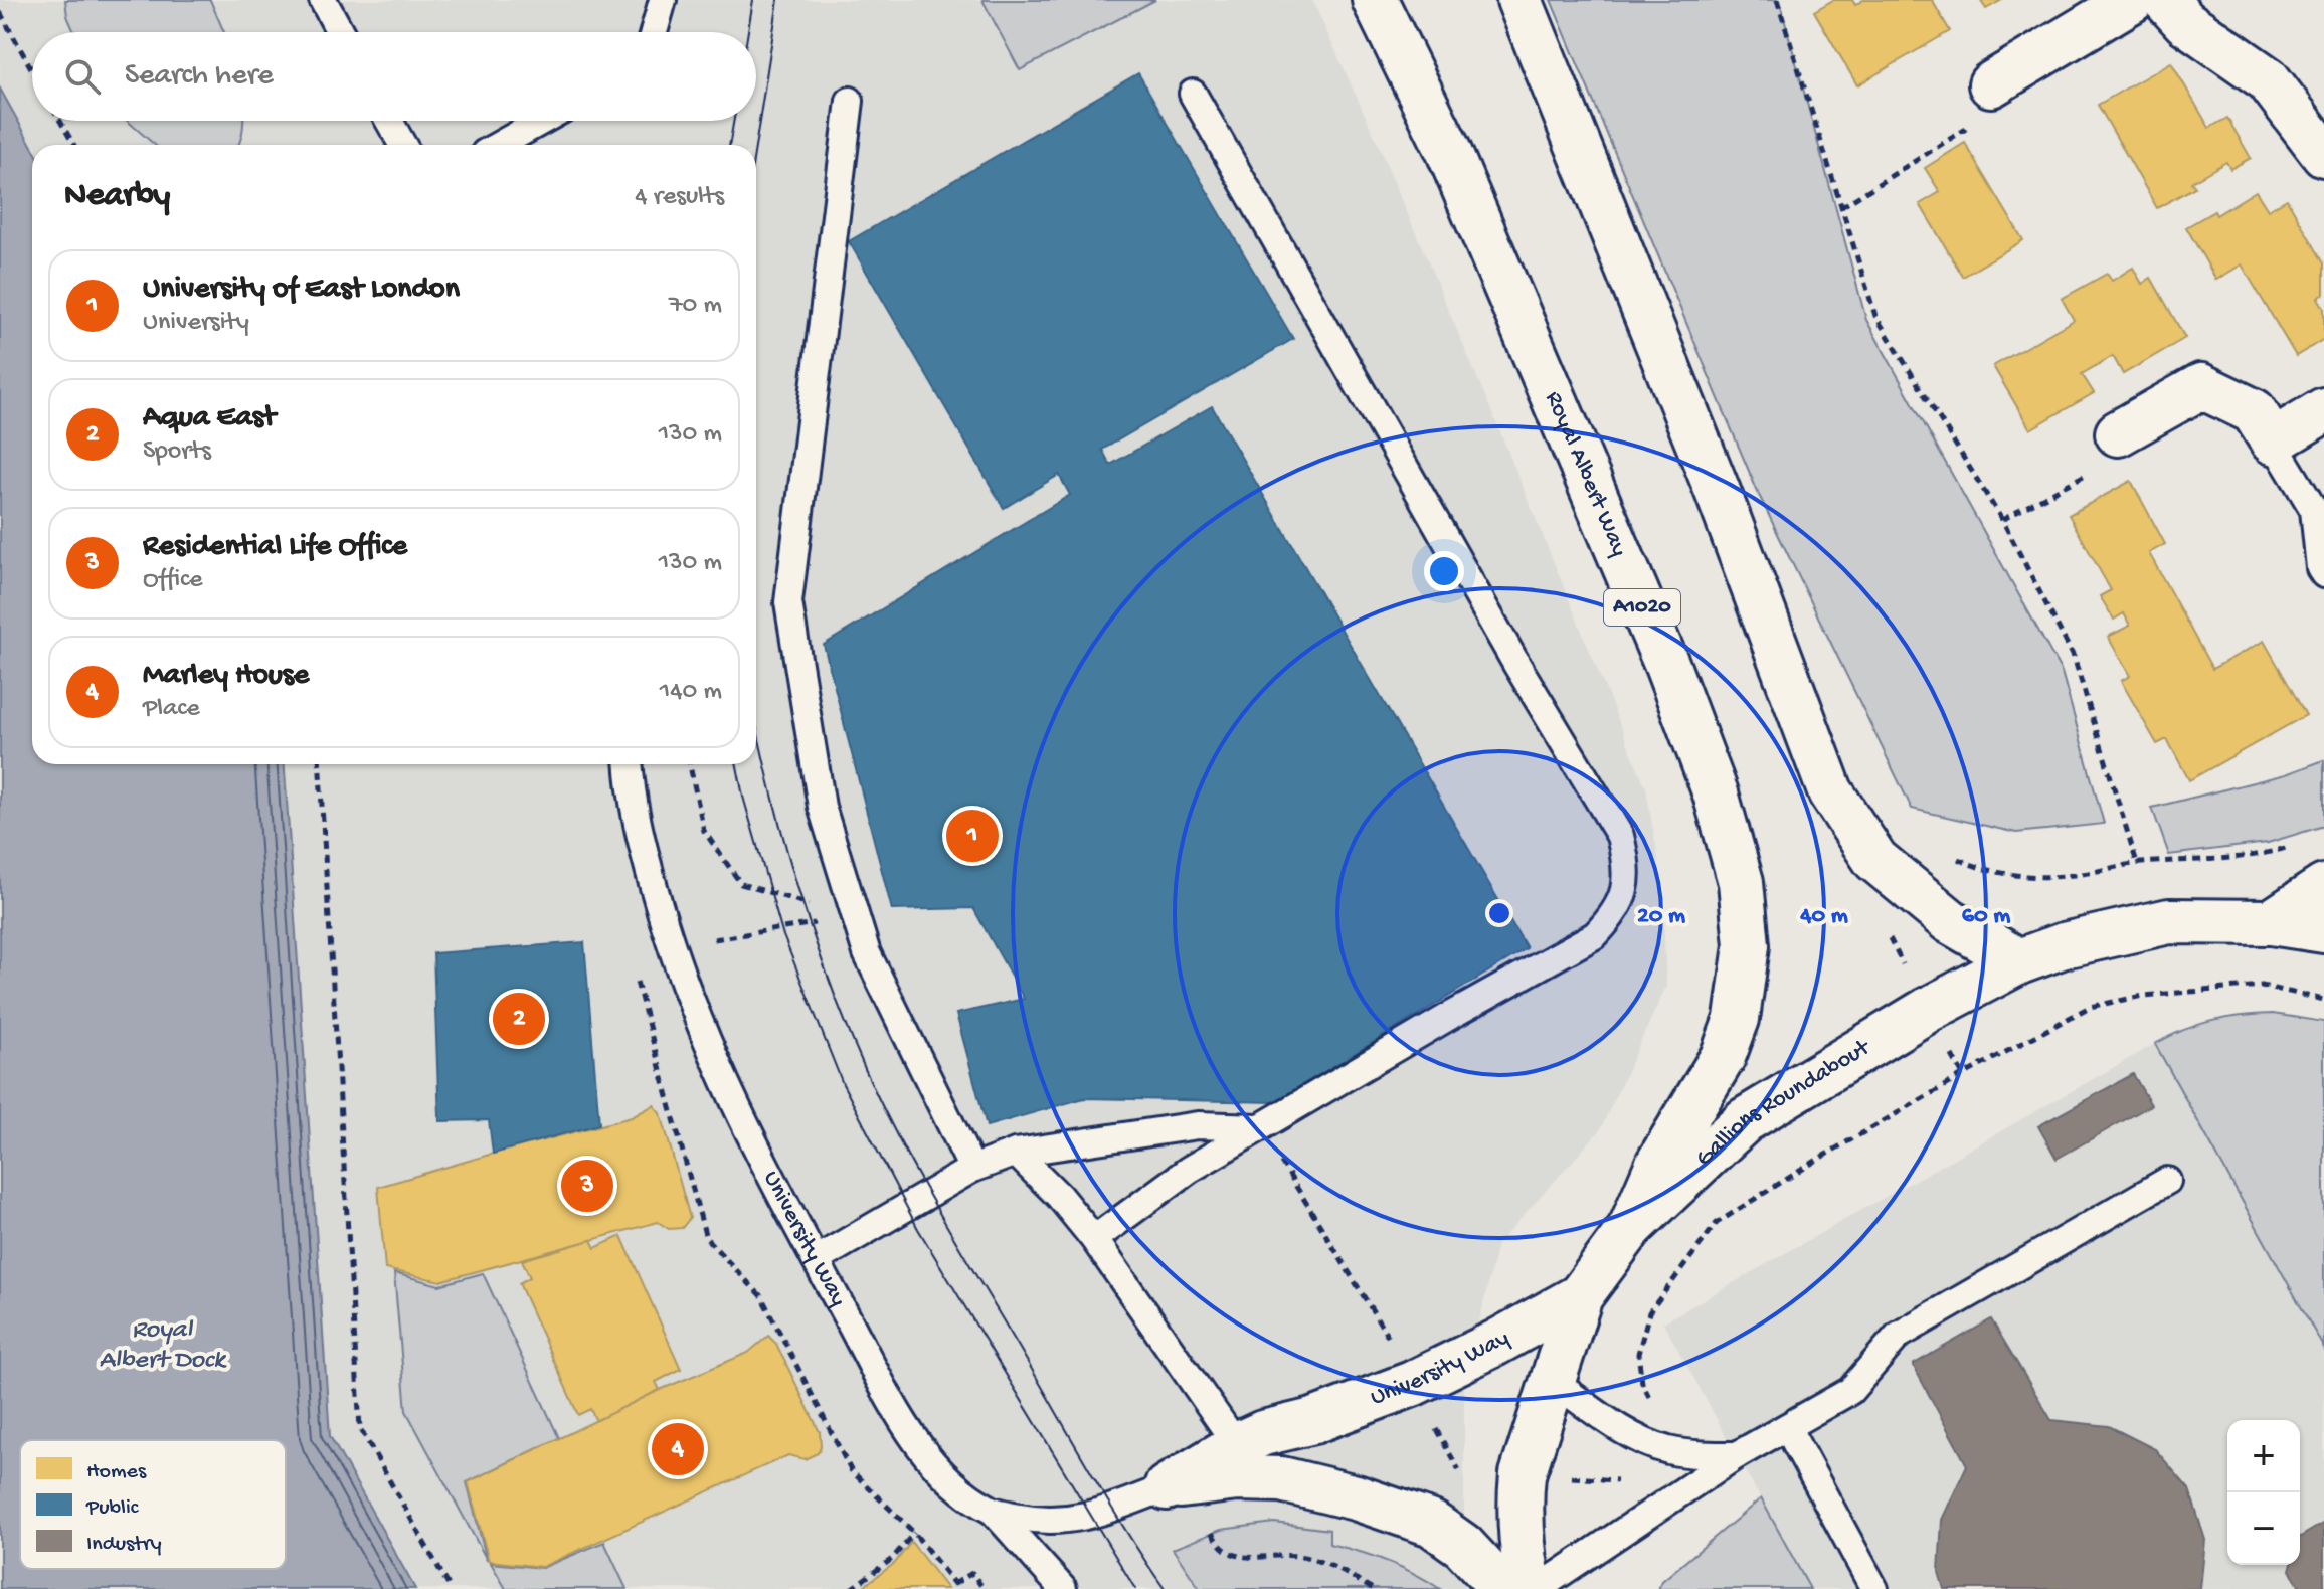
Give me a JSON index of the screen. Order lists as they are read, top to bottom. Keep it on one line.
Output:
{"streets":{"main road":["Royal Albert Way","A1020","Gallions Roundabout","University Way"]},"crossings":[["Royal Albert Way","Gallions Roundabout"],["Gallions Roundabout","University Way"]],"water":["Royal Albert Dock"],"legend":["Homes","Public","Industry"],"page":{"search":"Search here","heading":["Nearby","4 results"],"list":[{"mark":"1","name":"University of East London","note":"University","value":"70 m"},{"mark":"2","name":"Aqua East","note":"Sports","value":"130 m"},{"mark":"3","name":"Residential Life Office","note":"Office","value":"130 m"},{"mark":"4","name":"Marley House","note":"Place","value":"140 m"}],"pins":["1","2","3","4"],"map_buttons":["+","−"]},"rings":["20 m","40 m","60 m"]}
